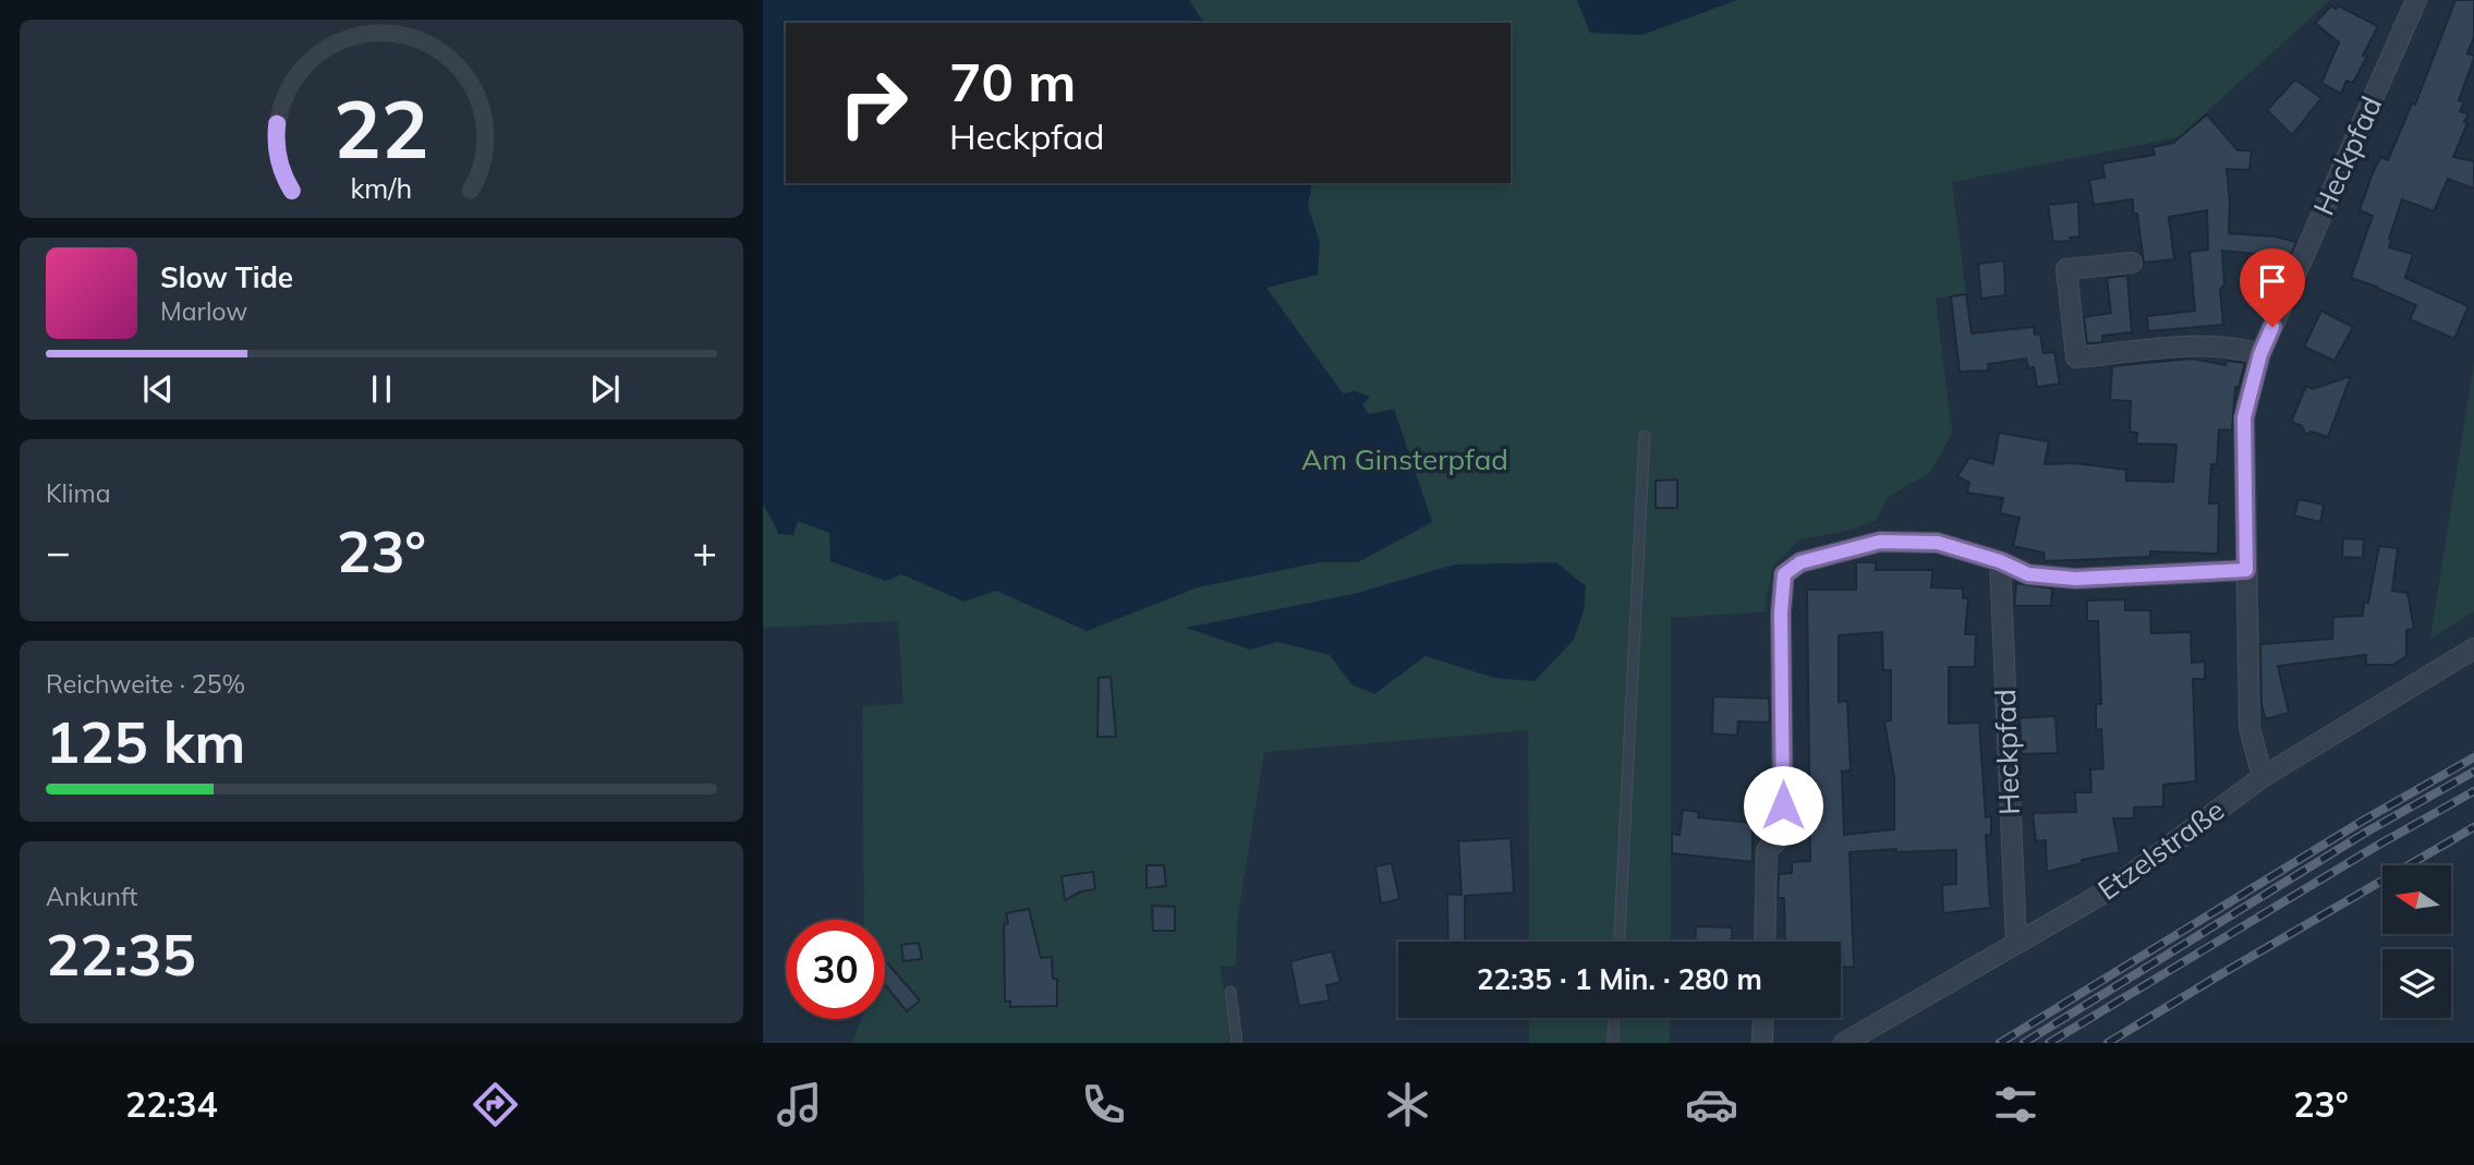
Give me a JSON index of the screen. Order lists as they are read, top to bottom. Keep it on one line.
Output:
{"streets":{"street":["Heckpfad","Etzelstraße"]},"crossings":[["Heckpfad","Etzelstraße"]],"parks":["Am Ginsterpfad"],"north":"left","page":{"turn":["70 m","Heckpfad"],"song":["Slow Tide","Marlow"],"tile":["Klima",["Reichweite · 25%","125 km"],["Ankunft","22:35"]],"heat":["−","23°","+"],"limit":"30","trip":"22:35 · 1 Min. · 280 m","tabs":["22:34","23°"],"gauge":["22","km/h"]}}
